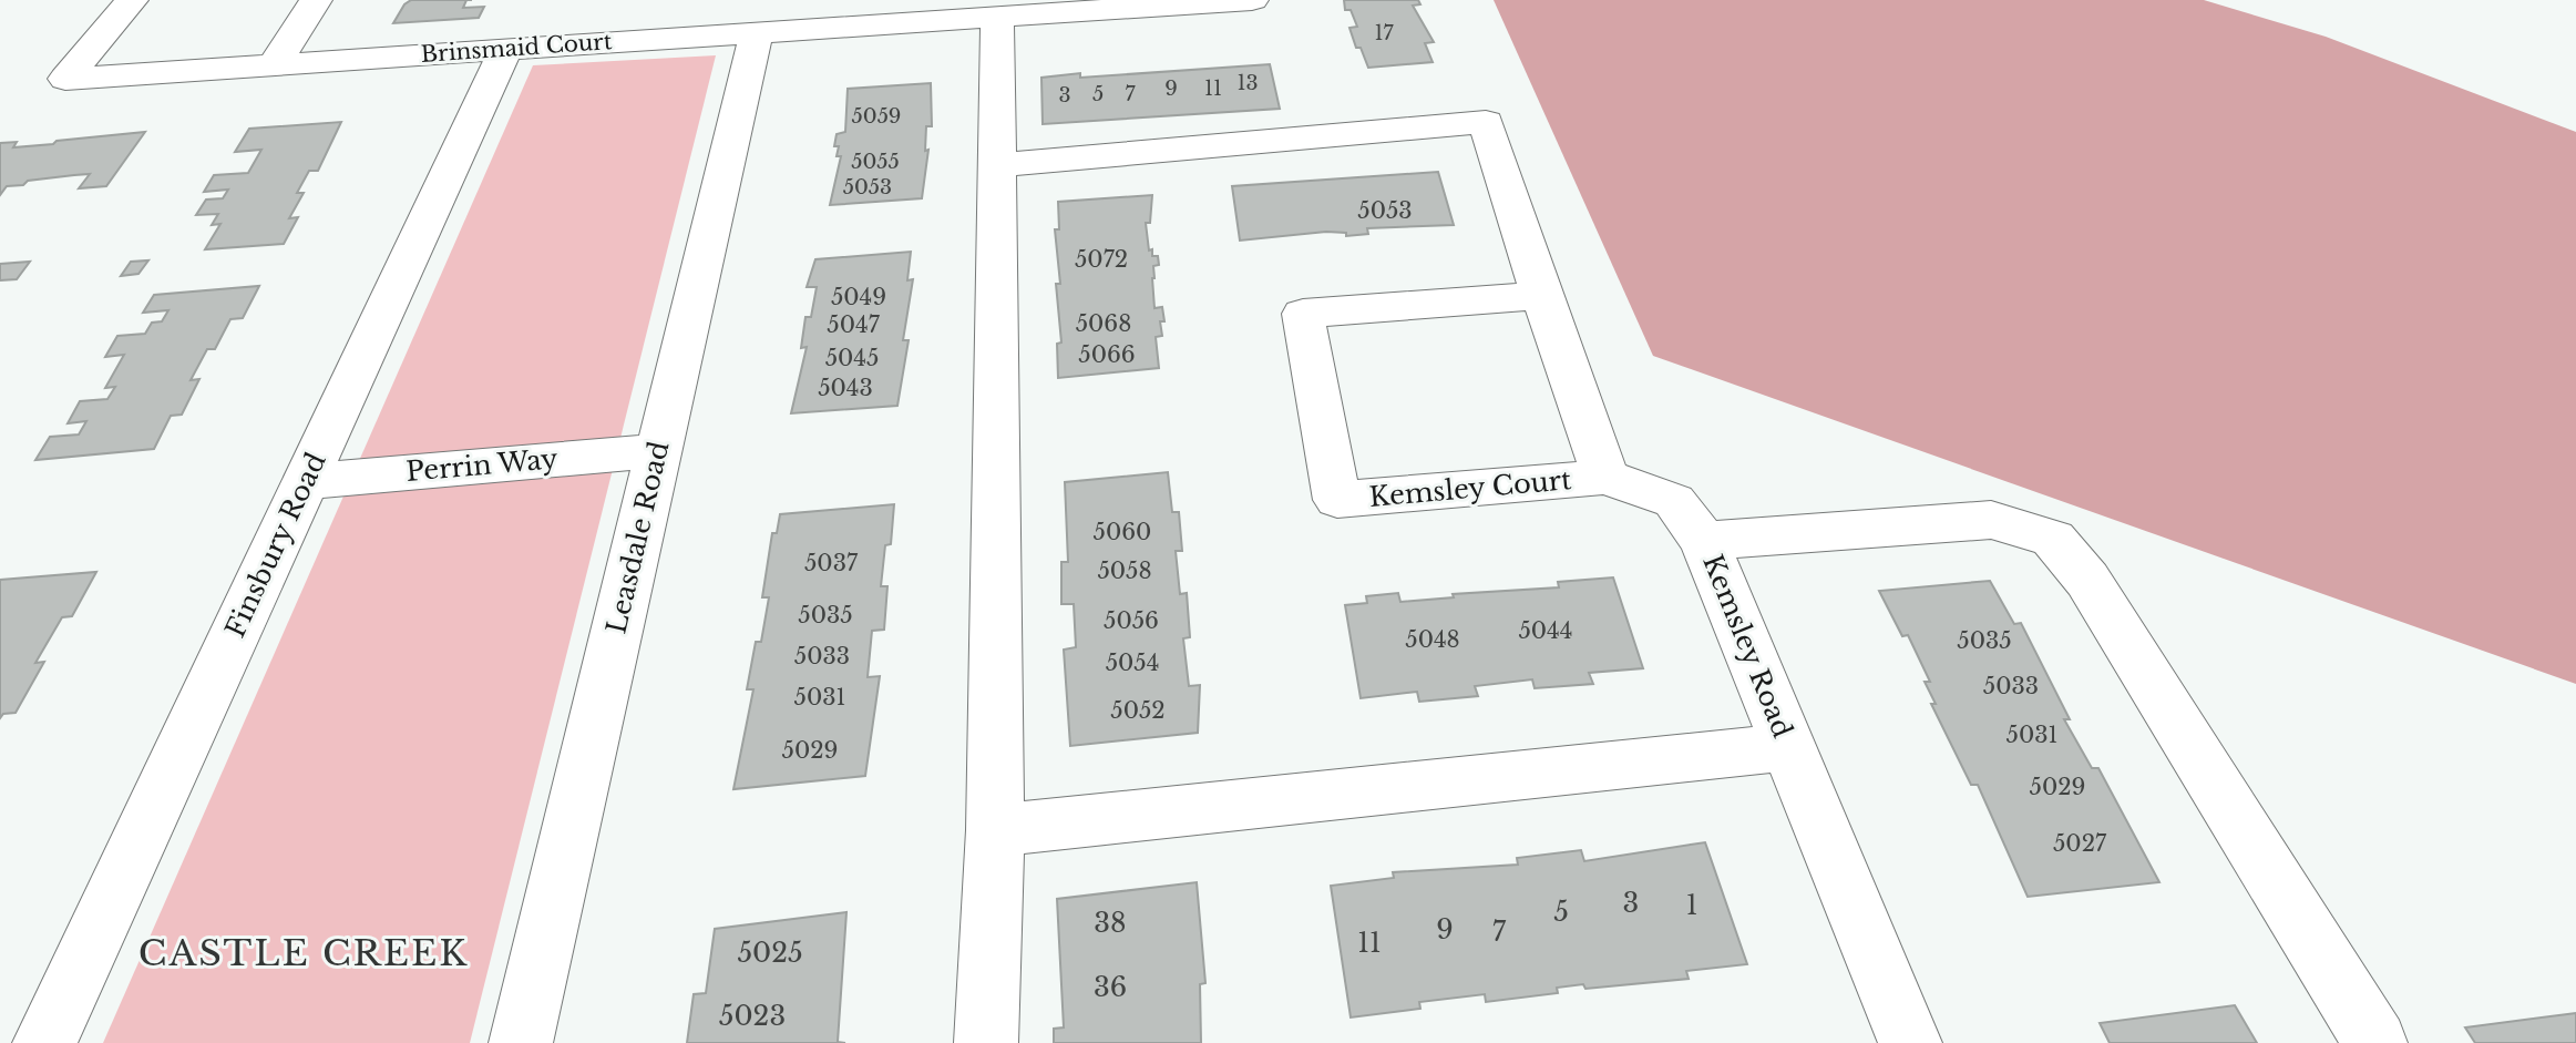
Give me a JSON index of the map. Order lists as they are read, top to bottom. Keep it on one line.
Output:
{"streets":{"street":["Brinsmaid Court","Perrin Way","Kemsley Court","Leasdale Road","Finsbury Road","Kemsley Road"]},"crossings":[["Brinsmaid Court","Leasdale Road"],["Brinsmaid Court","Finsbury Road"],["Perrin Way","Leasdale Road"],["Perrin Way","Finsbury Road"],["Kemsley Court","Kemsley Road"]],"districts":["CASTLE CREEK"],"house_numbers":["17","13","9","11","5","7","3","5059","5055","5053","5053","5072","5049","5068","5047","5066","5045","5043","5060","5037","5058","5035","5056","5044","5048","5035","5033","5054","5033","5031","5052","5031","5029","5029","5027","3","1","5","38","9","7","11","5025","36","5023"]}
